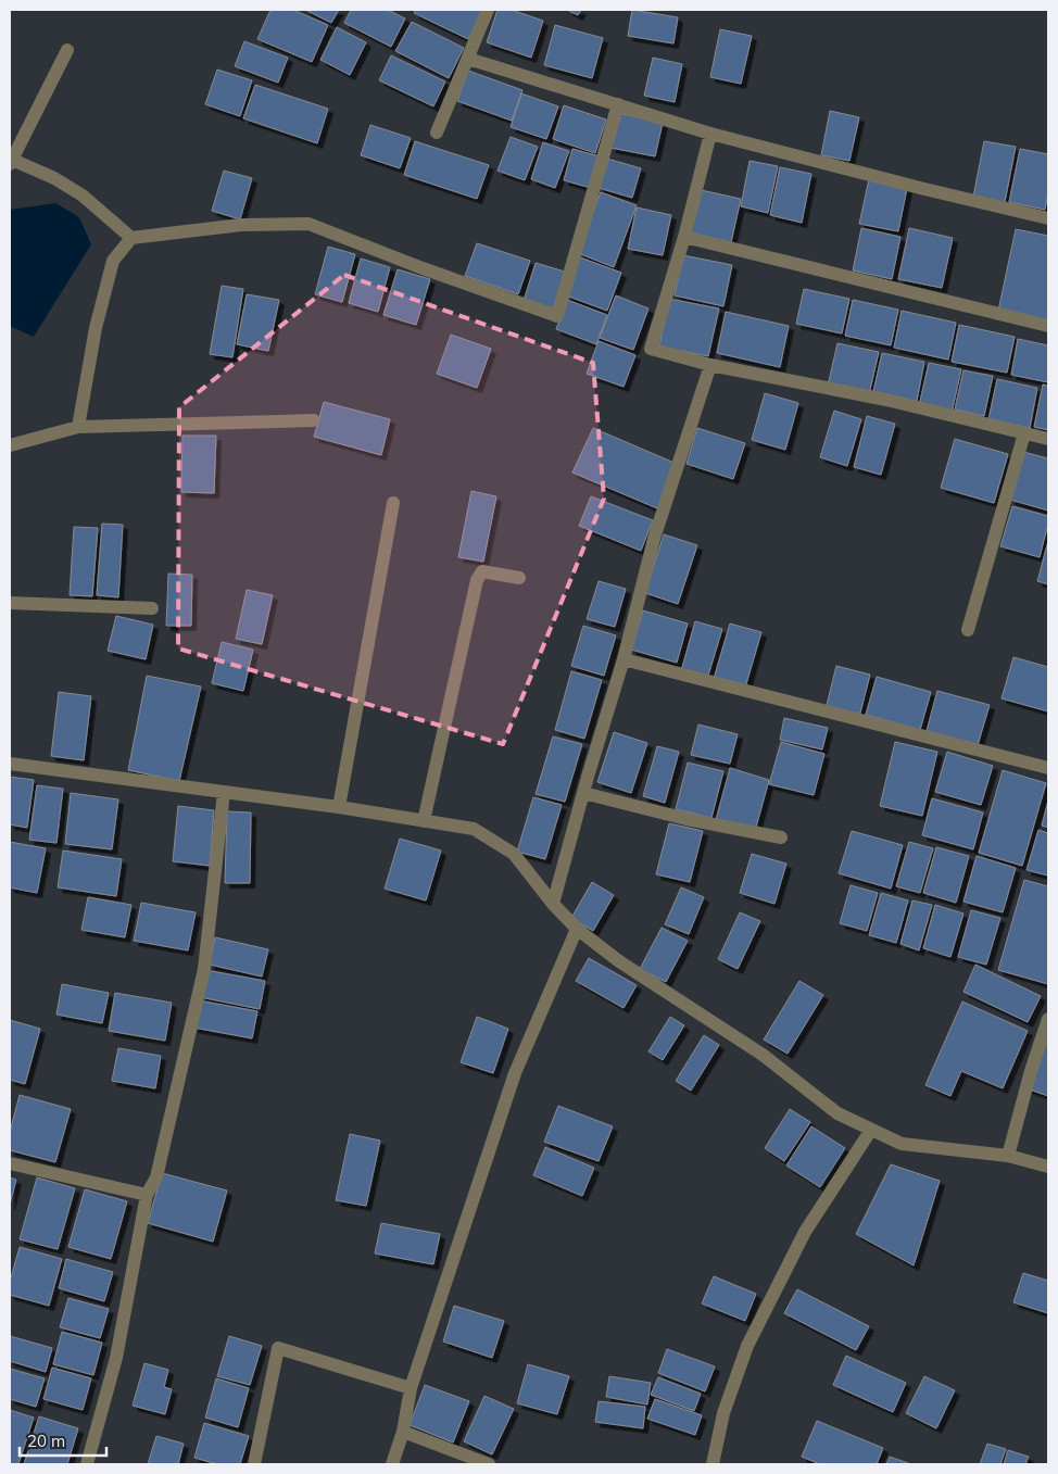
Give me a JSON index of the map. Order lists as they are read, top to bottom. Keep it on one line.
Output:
{"scale_bar":"20 m"}
